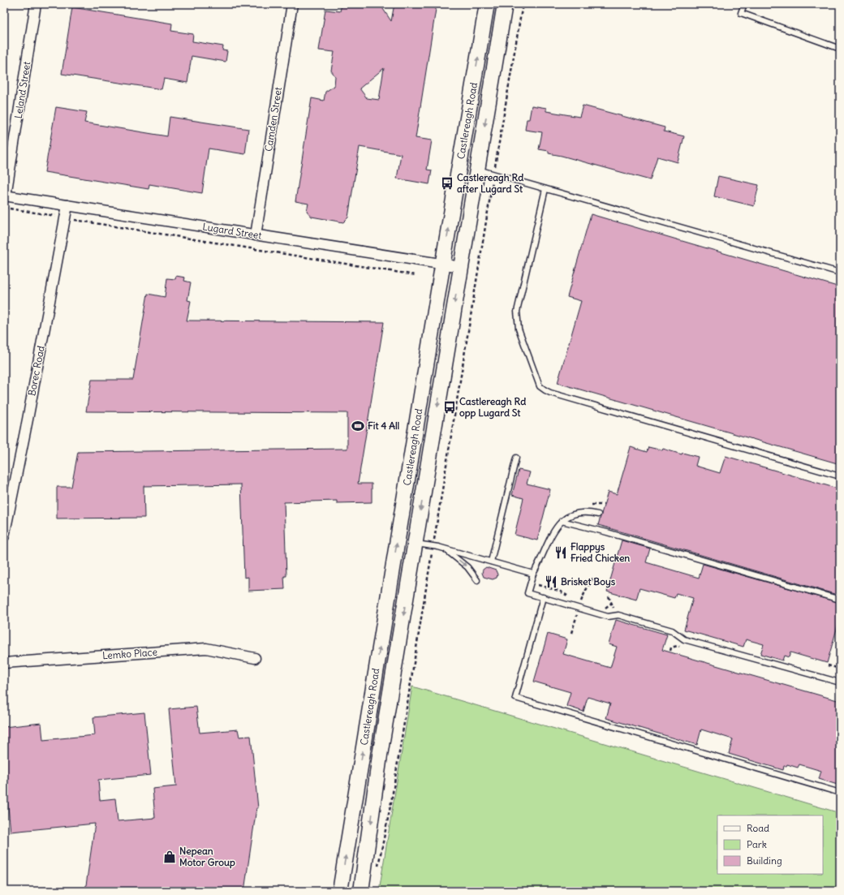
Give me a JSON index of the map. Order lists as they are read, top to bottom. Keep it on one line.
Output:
{"streets":{"main road":["Castlereagh Road"],"street":["Leland Street","Camden Street","Lugard Street","Borec Road","Lemko Place"]},"crossings":[["Leland Street","Lugard Street"],["Camden Street","Lugard Street"],["Castlereagh Road","Lugard Street"],["Lugard Street","Borec Road"]],"places":{"bus stop":["Castlereagh Rd after Lugard St","Castlereagh Rd opp Lugard St"],"sports":["Fit 4 All"],"restaurant":["Flappys Fried Chicken","Brisket Boys"],"shop":["Nepean Motor Group"]},"legend":["Road","Park","Building"]}
